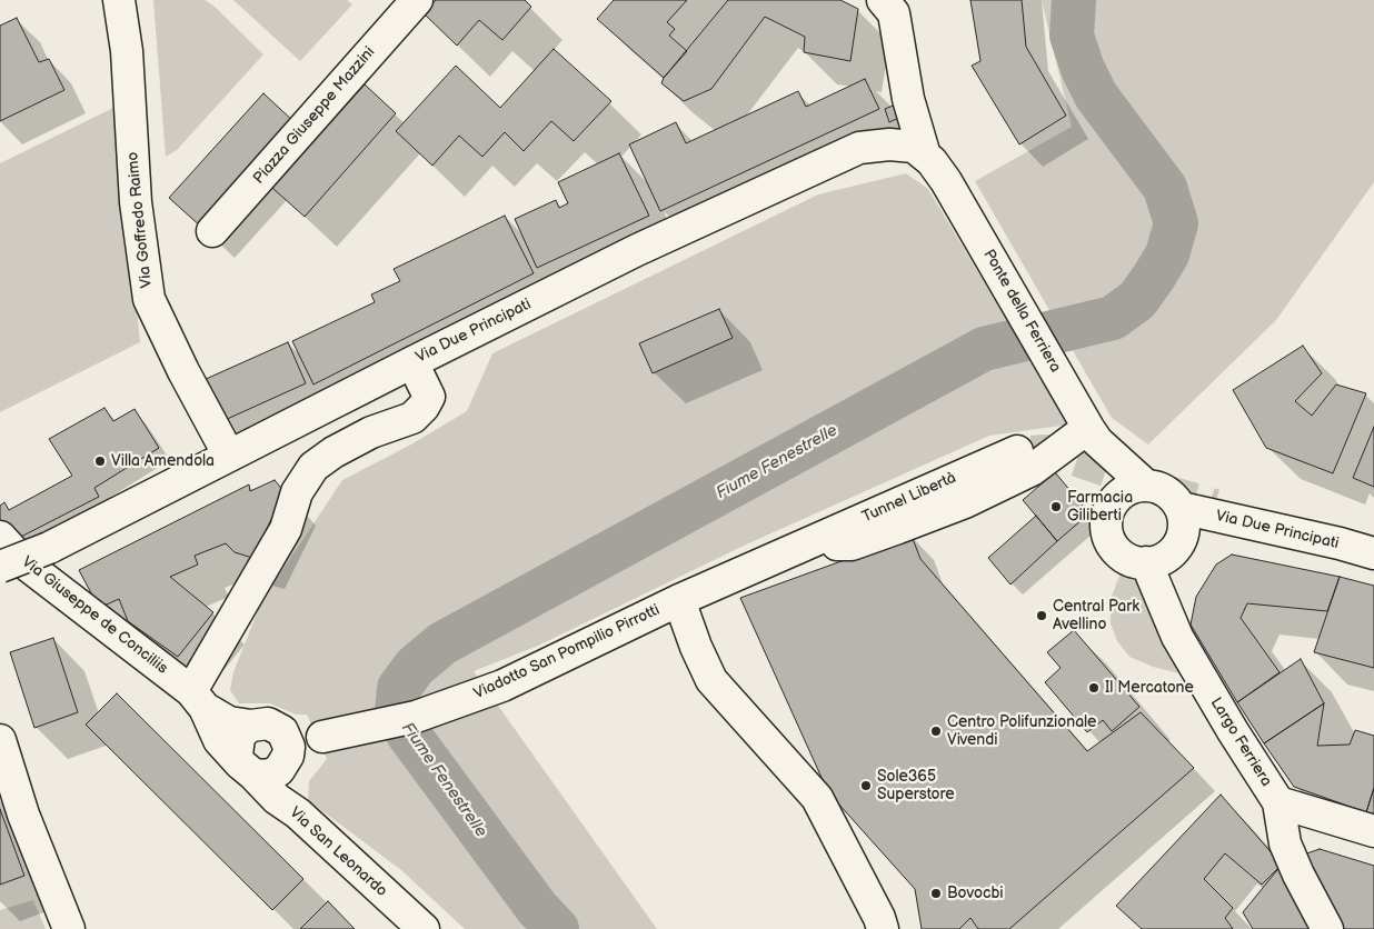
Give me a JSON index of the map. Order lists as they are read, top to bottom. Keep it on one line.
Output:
{"streets":{"street":["Piazza Giuseppe Mazzini","Via Goffredo Raimo","Ponte della Ferriera","Via Due Principati","Tunnel Libertà","Via Giuseppe de Conciliis","Viadotto San Pompilio Pirrotti","Largo Ferriera","Via San Leonardo"]},"crossings":[["Via Goffredo Raimo","Via Due Principati"],["Ponte della Ferriera","Via Due Principati"],["Via Due Principati","Largo Ferriera"],["Tunnel Libertà","Viadotto San Pompilio Pirrotti"],["Via Giuseppe de Conciliis","Viadotto San Pompilio Pirrotti"],["Via Giuseppe de Conciliis","Via San Leonardo"]],"water":["Fiume Fenestrelle"],"places":["Villa Amendola","Farmacia Giliberti","Central Park Avellino","Il Mercatone","Centro Polifunzionale Vivendi","Sole365 Superstore","Bovocbi"]}
